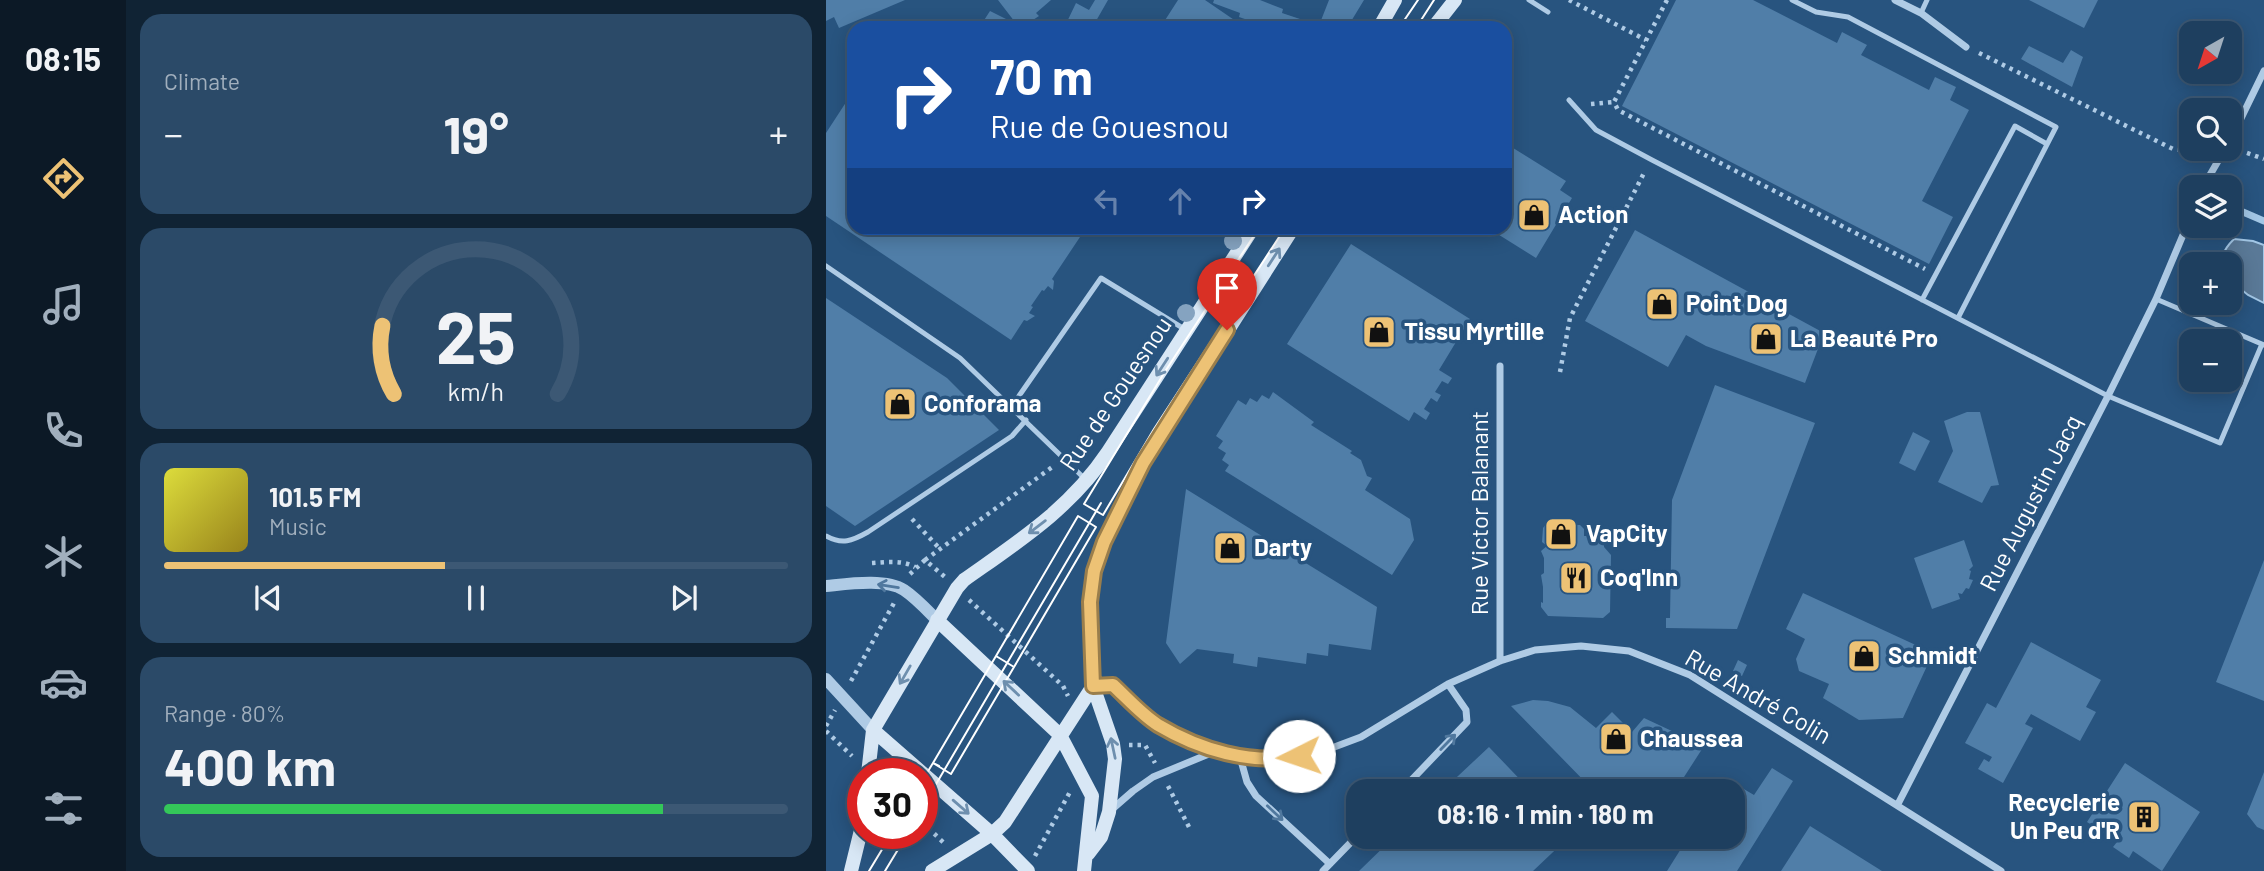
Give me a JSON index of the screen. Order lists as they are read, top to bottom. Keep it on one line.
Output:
{"streets":{"main road":["Rue de Gouesnou"],"street":["Rue Augustin Jacq","Rue Victor Balanant","Rue André Colin"]},"crossings":[["Rue Augustin Jacq","Rue André Colin"],["Rue Victor Balanant","Rue André Colin"]],"places":{"shop":["Action","Point Dog","Tissu Myrtille","La Beauté Pro","Conforama","VapCity","Darty","Schmidt","Chaussea"],"restaurant":["Coq'Inn"],"building":["Recyclerie Un Peu d'R"]},"north":"bottom left","page":{"tabs":"08:15","tile":["Climate",["Range · 80%","400 km"]],"map_buttons":["+","−"],"turn":["70 m","Rue de Gouesnou"],"heat":["−","19°","+"],"song":["101.5 FM","Music"],"limit":"30","trip":"08:16 · 1 min · 180 m","gauge":["25","km/h"]}}
